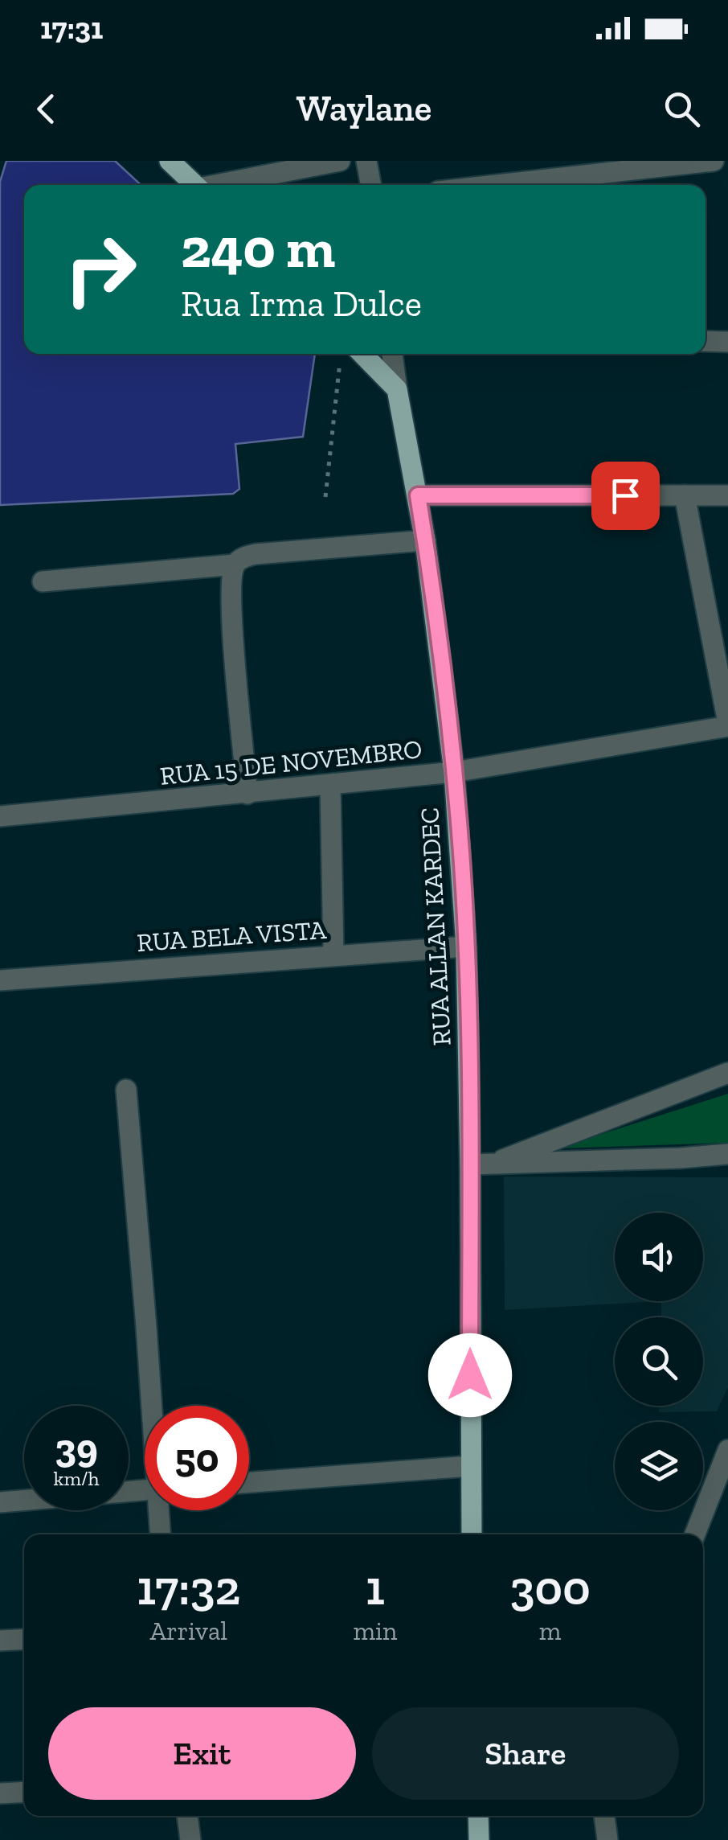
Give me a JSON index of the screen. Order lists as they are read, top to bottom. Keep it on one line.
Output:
{"streets":{"main road":["RUA ALLAN KARDEC"],"street":["RUA 15 DE NOVEMBRO","RUA BELA VISTA"]},"crossings":[["RUA 15 DE NOVEMBRO","RUA ALLAN KARDEC"],["RUA ALLAN KARDEC","RUA BELA VISTA"]],"page":{"status":"17:31","header":"Waylane","turn":["240 m","Rua Irma Dulce"],"speed":"39 km/h","limit":"50","eta":["17:32","Arrival","1","min","300","m"],"buttons":["Exit","Share"]}}
